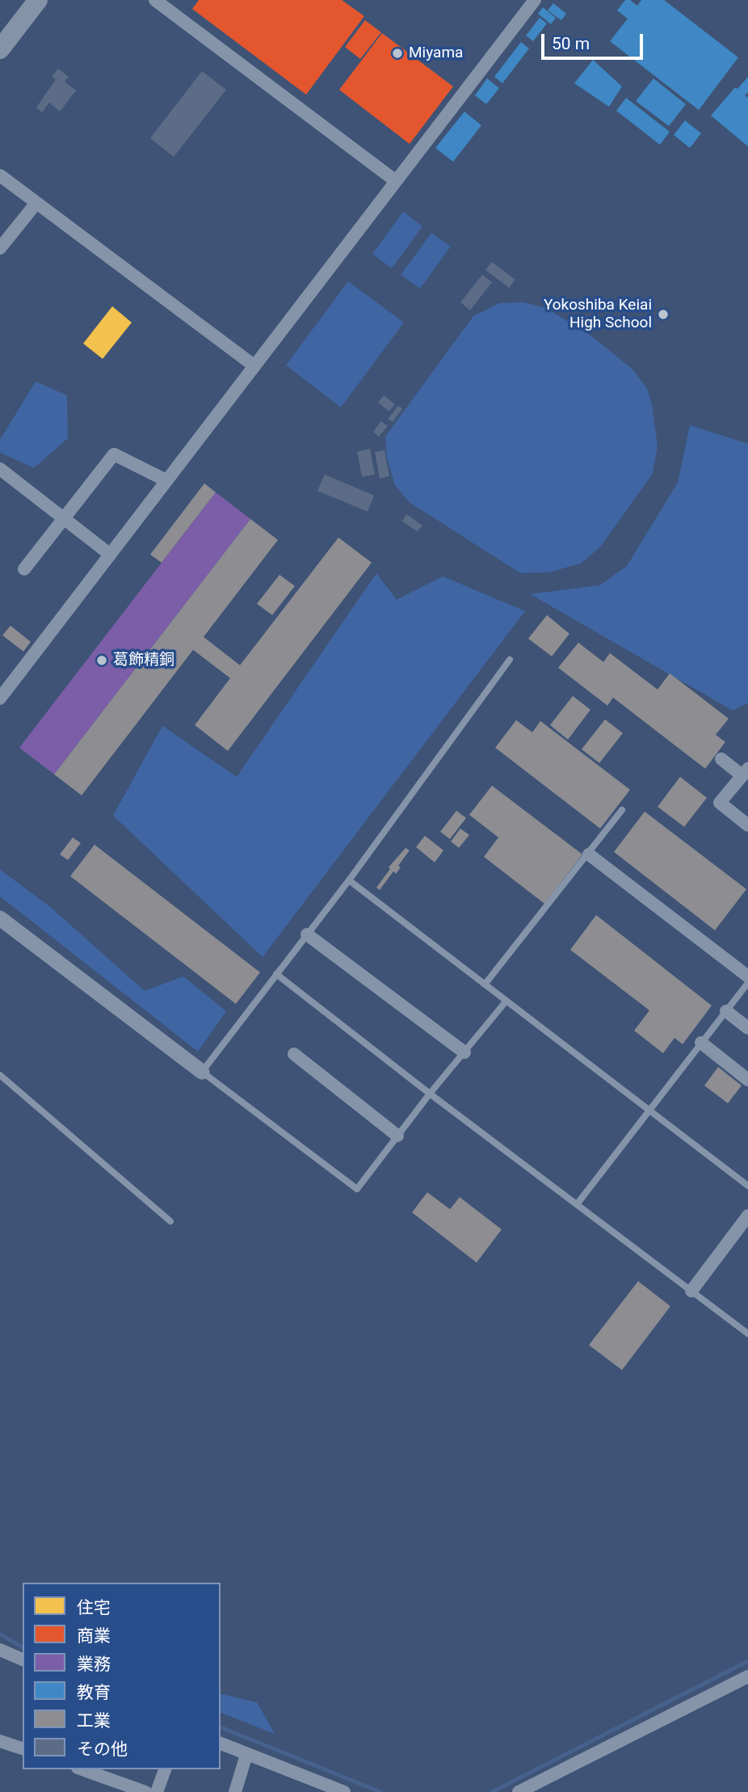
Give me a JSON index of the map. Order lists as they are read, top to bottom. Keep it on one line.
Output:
{"places":["Miyama","Yokoshiba Keiai High School","葛飾精銅"],"legend":["住宅","商業","業務","教育","工業","その他"],"scale_bar":"50 m"}
